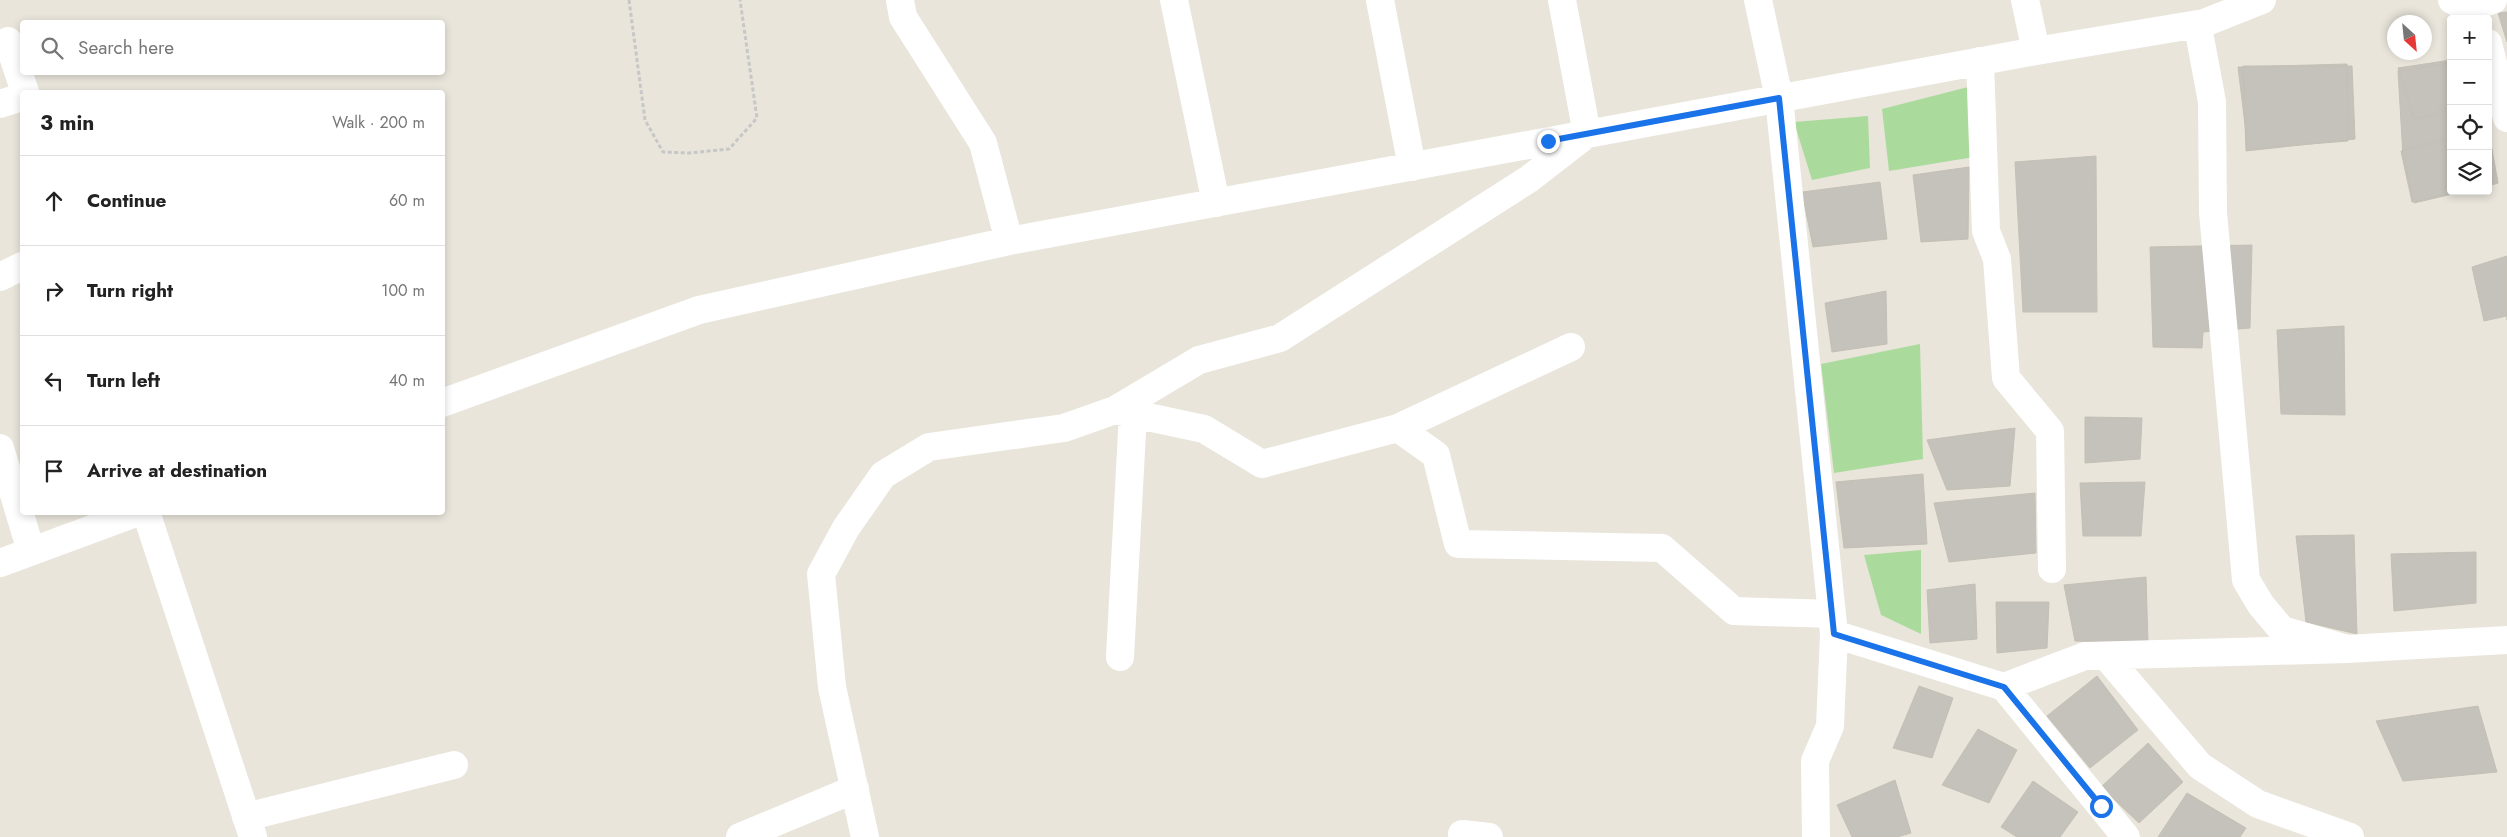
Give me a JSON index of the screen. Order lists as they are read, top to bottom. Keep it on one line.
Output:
{"north":"bottom right","page":{"map_buttons":["+","−"],"search":"Search here","heading":["3 min","Walk · 200 m"],"list":[["Continue","60 m"],["Turn right","100 m"],["Turn left","40 m"],"Arrive at destination"]}}
